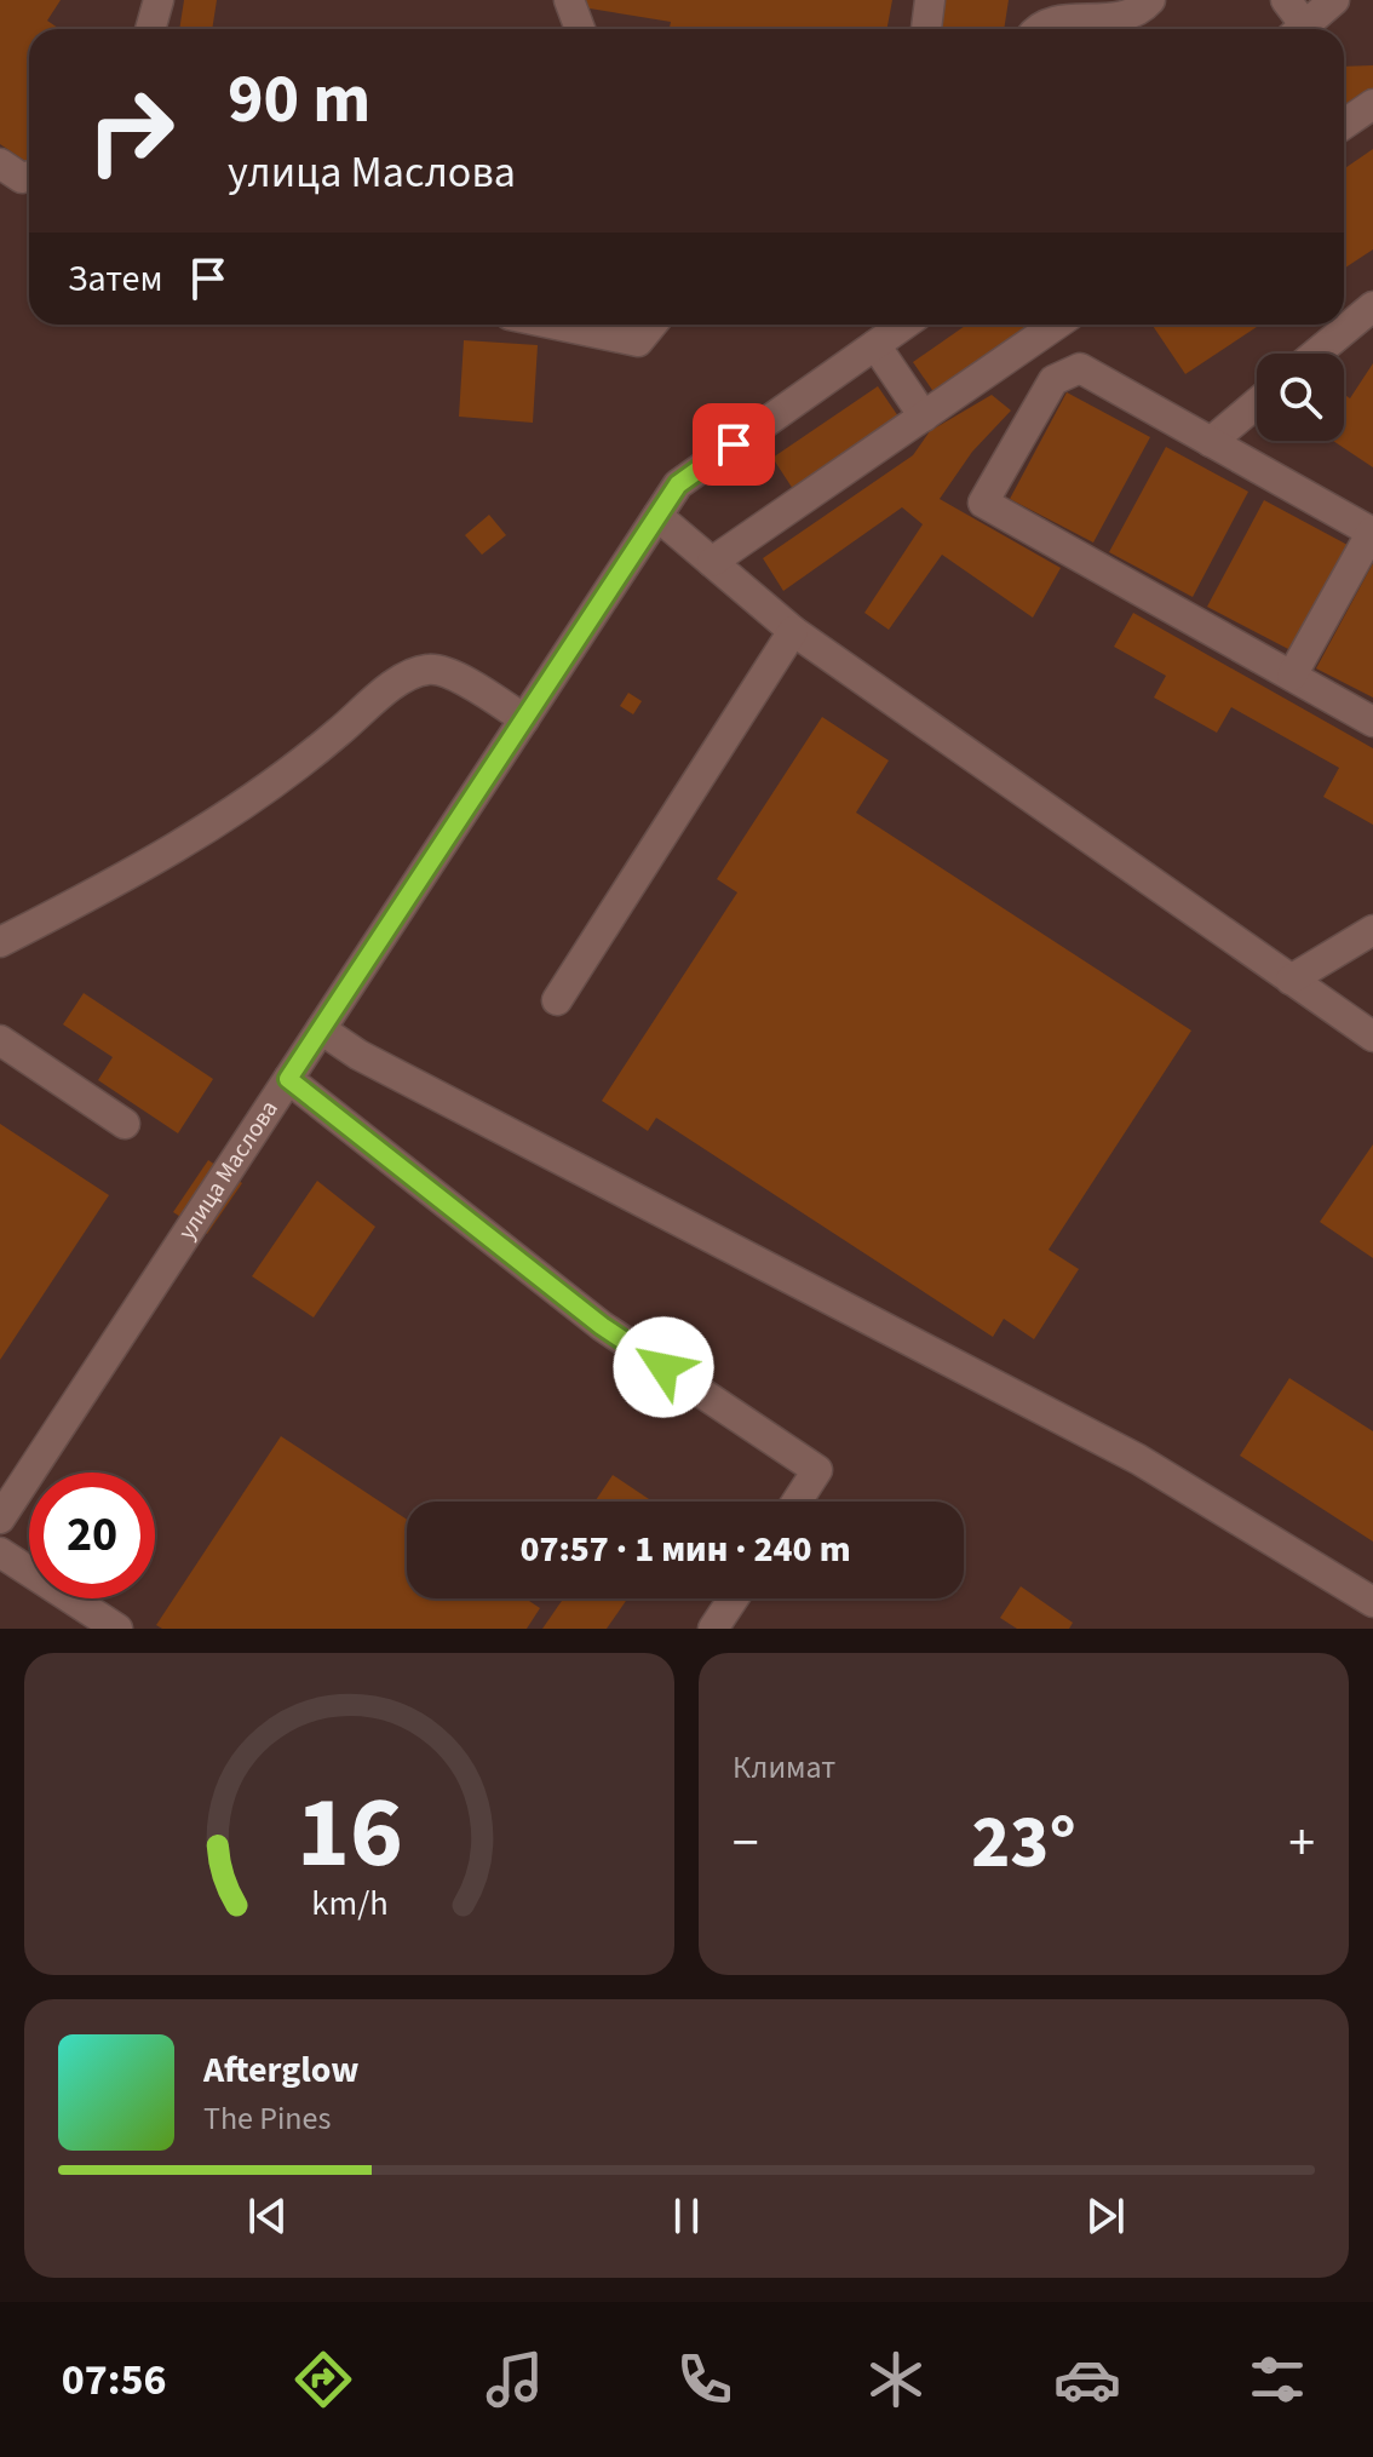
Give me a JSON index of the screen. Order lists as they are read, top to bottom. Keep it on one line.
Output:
{"streets":{"lane":["улица Маслова"]},"page":{"turn":["90 m","улица Маслова"],"then":"Затем","limit":"20","trip":"07:57 · 1 мин · 240 m","tile":"Климат","heat":["−","23°","+"],"song":["Afterglow","The Pines"],"tabs":"07:56","gauge":["16","km/h"]}}
